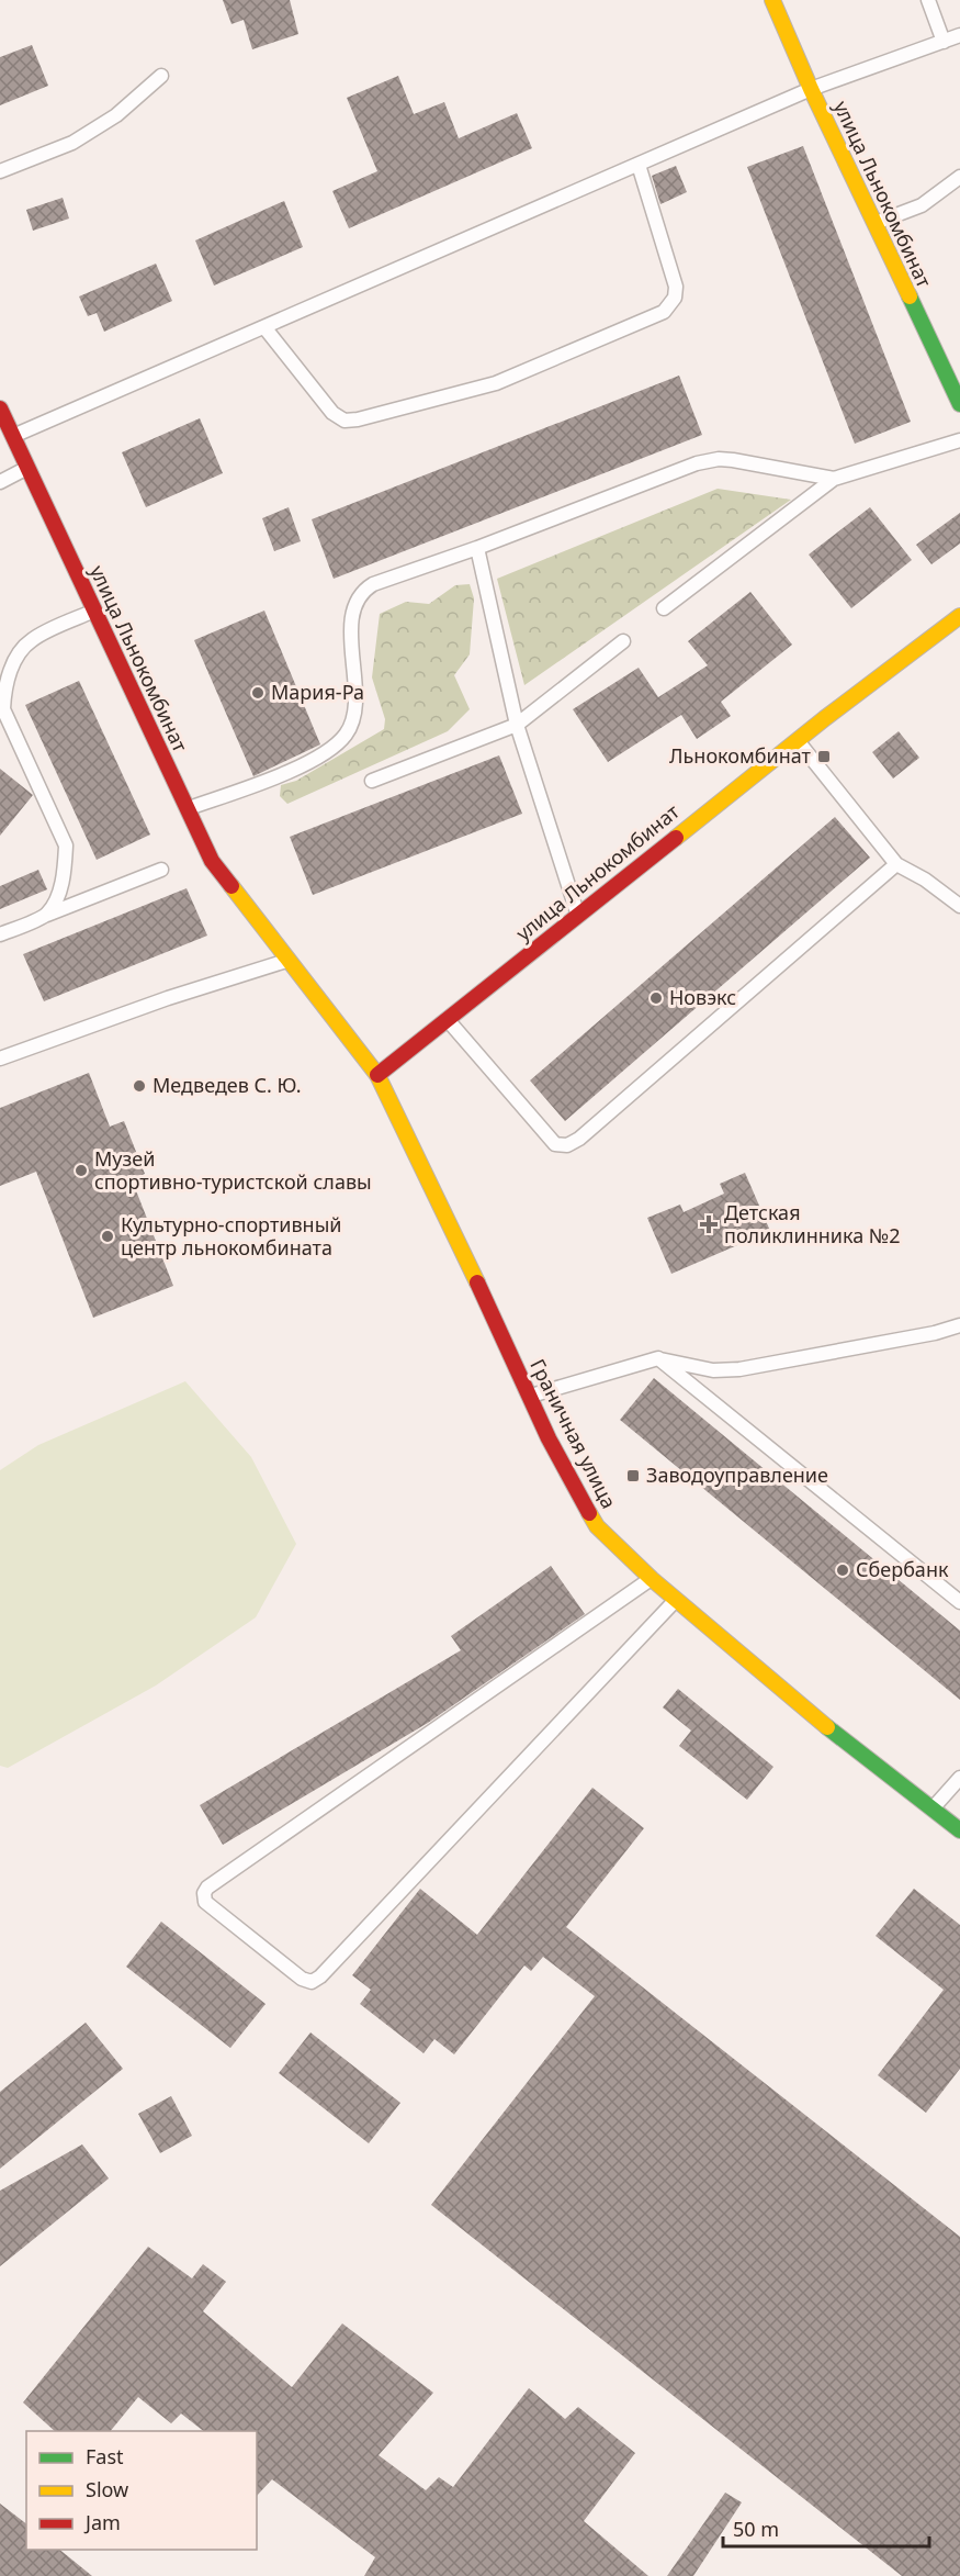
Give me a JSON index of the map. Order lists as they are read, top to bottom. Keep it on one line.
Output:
{"streets":{"street":["улица Льнокомбинат","Граничная улица"]},"crossings":[["улица Льнокомбинат","Граничная улица"]],"places":{"other":["Мария-Ра","Новэкс","Медведев С. Ю.","Музей спортивно-туристской славы","Культурно-спортивный центр льнокомбината","Сбербанк"],"transit":["Льнокомбинат","Заводоуправление"],"health":["Детская поликлинника №2"]},"legend":["Fast","Slow","Jam"],"scale_bar":"50 m"}
